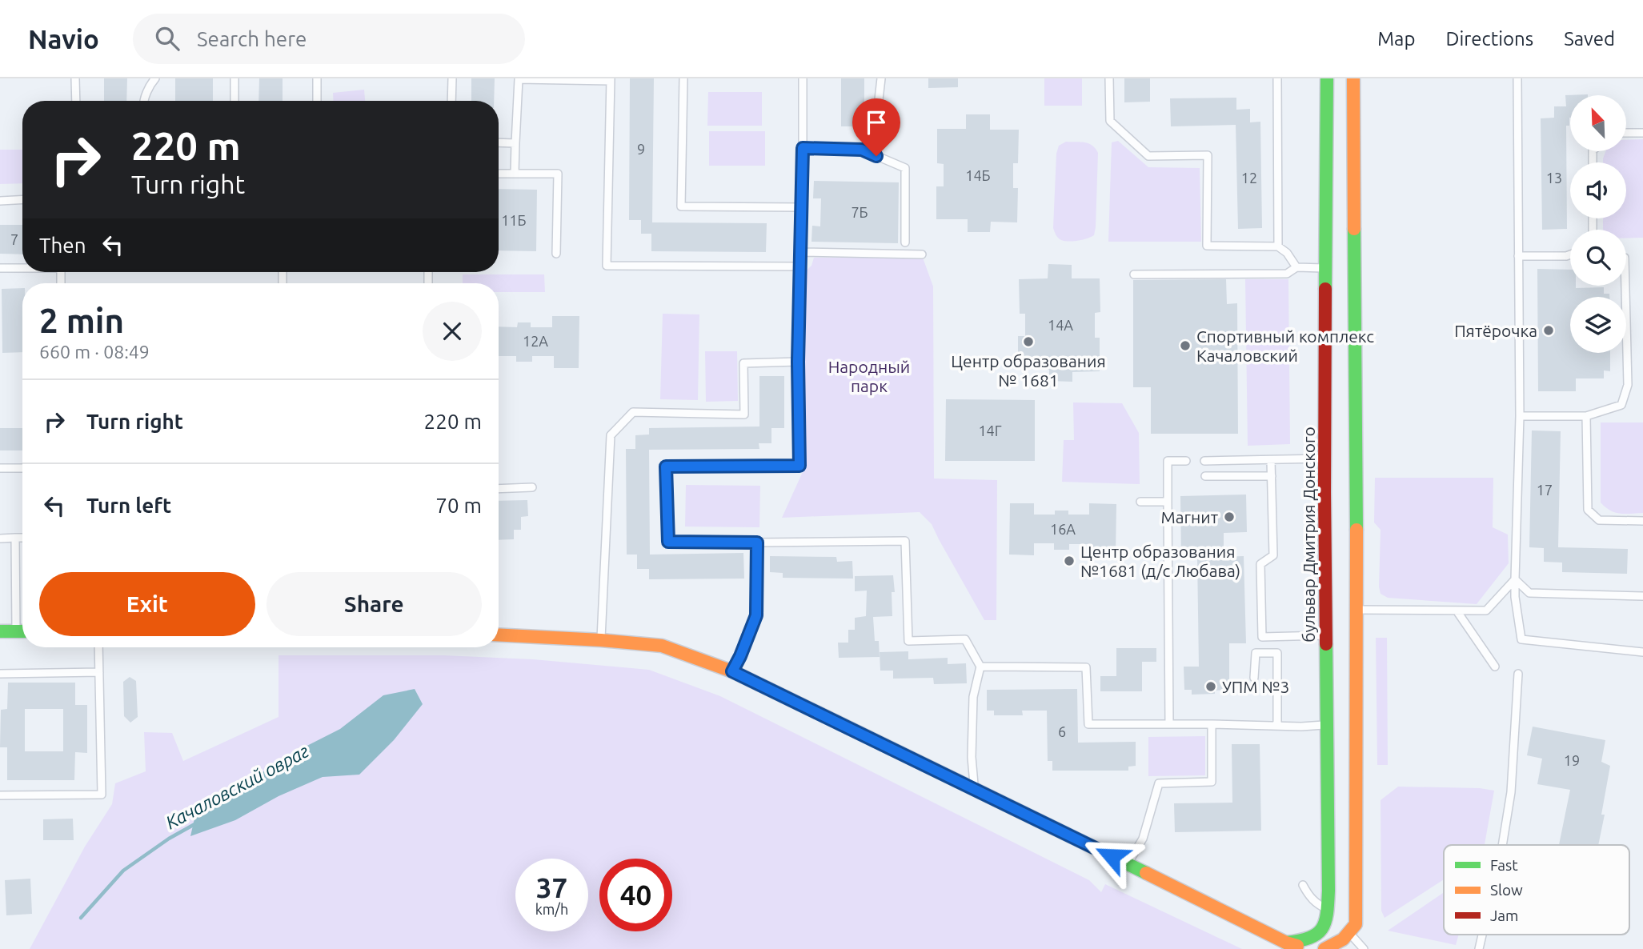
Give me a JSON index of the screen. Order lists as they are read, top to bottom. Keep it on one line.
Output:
{"streets":{"street":["бульвар Дмитрия Донского"]},"water":["Качаловский овраг"],"parks":["Народный парк"],"places":["Пятёрочка","Центр образования № 1681","Спортивный комплекс Качаловский","Магнит","Центр образования №1681 (д/с Любава)","УПМ №3"],"house_numbers":["9","14Б","12","13","7Б","11Б","7","14А","12А","14Г","17","16А","6","19"],"legend":["Fast","Slow","Jam"],"north":"top left","page":{"header":"Navio","search":"Search here","nav":["Map","Directions","Saved"],"turn":["220 m","Turn right"],"then":"Then","heading":["2 min","660 m · 08:49"],"list":[{"name":"Turn right","value":"220 m"},{"name":"Turn left","value":"70 m"}],"buttons":["Exit","Share"],"speed":"37 km/h","limit":"40"}}
